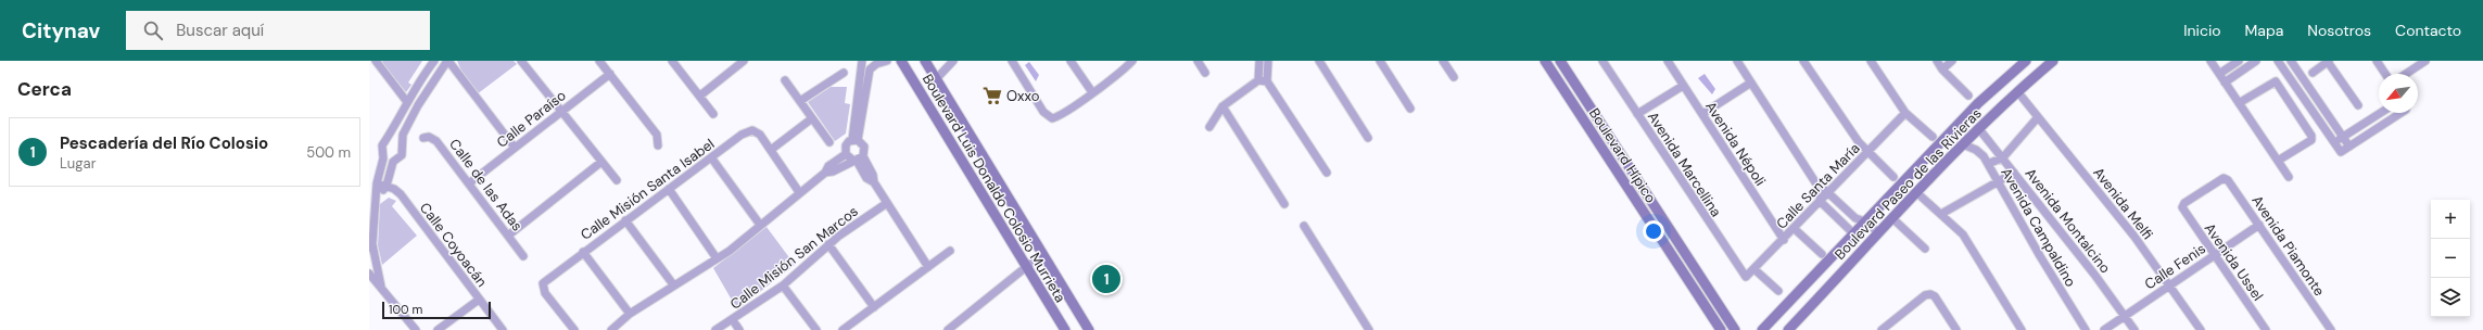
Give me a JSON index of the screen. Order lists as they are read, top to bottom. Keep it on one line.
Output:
{"streets":{"street":["Calle Paraíso","Avenida Népoli","Boulevard Hípico","Avenida Marcellina","Boulevard Paseo de las Rivieras","Calle de las Adas","Calle Santa María","Boulevard Luis Donaldo Colosio Murrieta","Calle Misión Santa Isabel","Avenida Melfi","Avenida Montalcino","Avenida Campaldino","Calle Coyoacán","Avenida Piamonte","Calle Misión San Marcos","Avenida Ussel","Calle Fenis"]},"crossings":[["Calle Paraíso","Calle de las Adas"],["Avenida Népoli","Calle Santa María"],["Avenida Marcellina","Calle Santa María"],["Boulevard Paseo de las Rivieras","Avenida Montalcino"],["Avenida Melfi","Calle Fenis"],["Avenida Montalcino","Calle Fenis"],["Avenida Piamonte","Avenida Ussel"],["Avenida Piamonte","Calle Fenis"],["Avenida Ussel","Calle Fenis"]],"places":{"supermarket":["Oxxo"]},"scale_bar":"100 m","north":"bottom left","page":{"header":"Citynav","search":"Buscar aquí","nav":["Inicio","Mapa","Nosotros","Contacto"],"heading":"Cerca","list":[{"mark":"1","name":"Pescadería del Río Colosio","note":"Lugar","value":"500 m"}],"map_buttons":["+","−"],"pins":"1","scale":"100 m"}}
